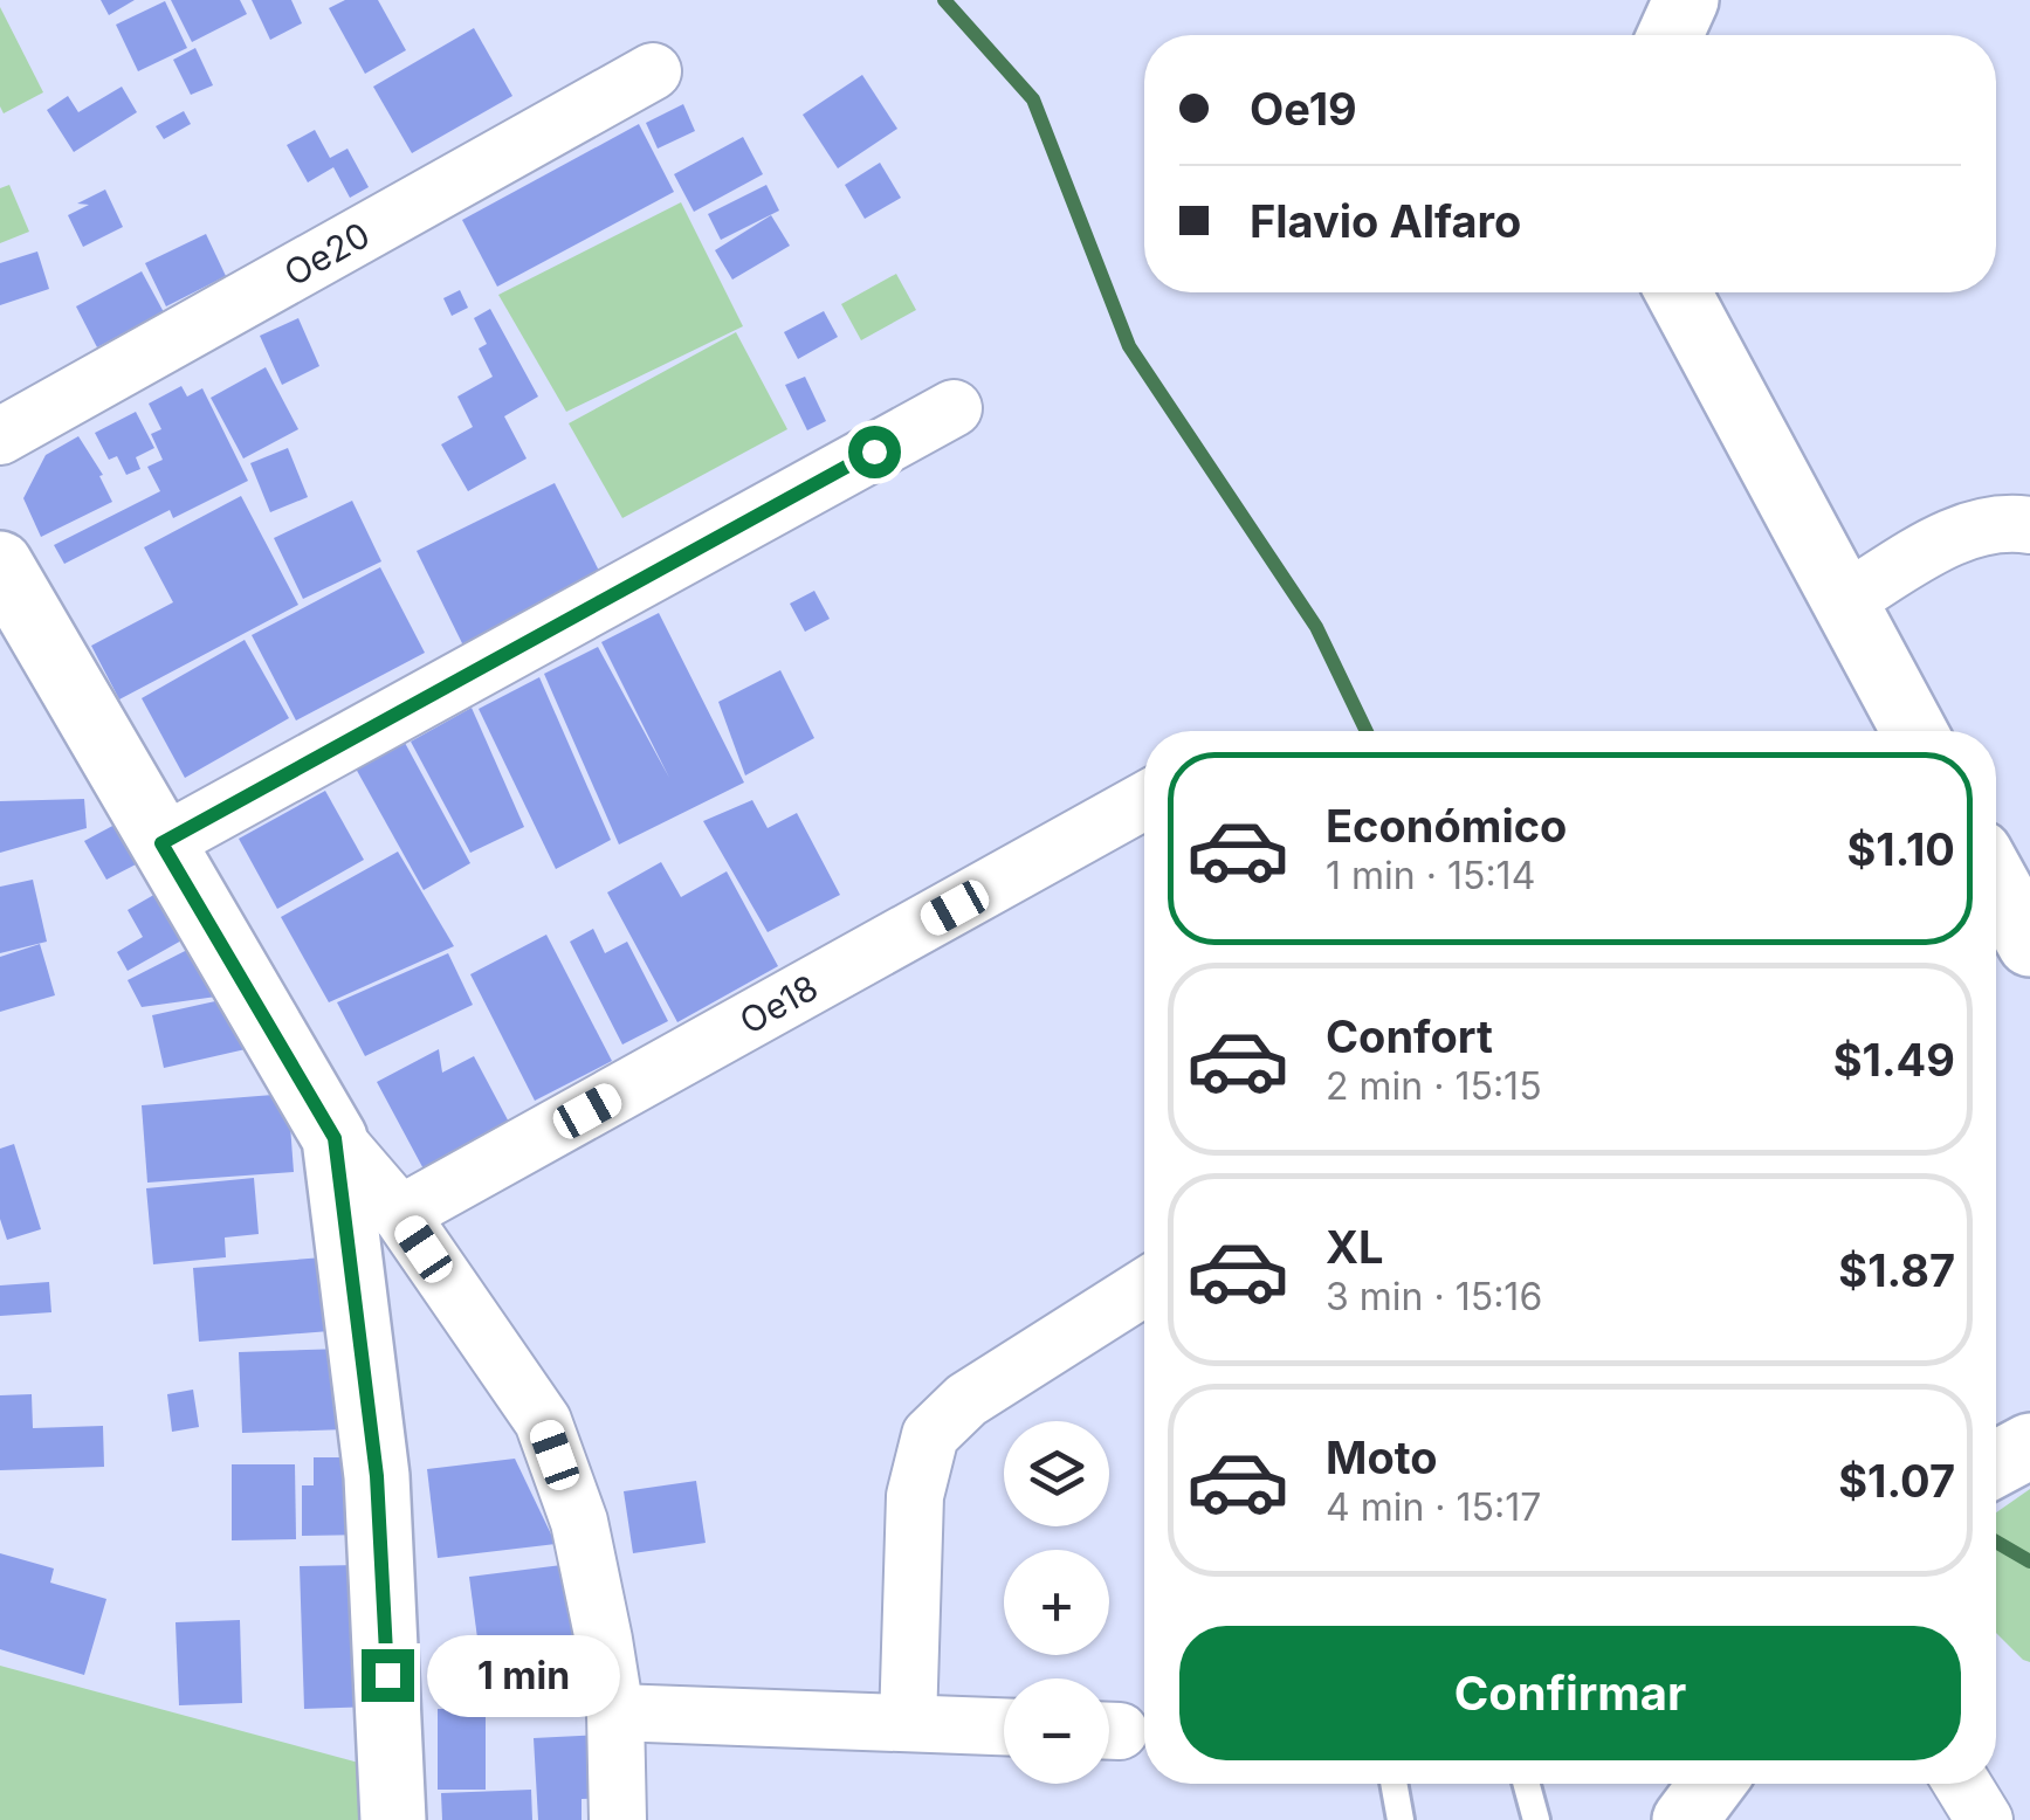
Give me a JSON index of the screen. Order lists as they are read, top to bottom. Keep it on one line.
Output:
{"streets":{"street":["Oe20","Oe18"]},"page":{"banner":["Oe19","Flavio Alfaro"],"list":[{"name":"Económico","note":"1 min · 15:14","value":"$1.10"},{"name":"Confort","note":"2 min · 15:15","value":"$1.49"},{"name":"XL","note":"3 min · 15:16","value":"$1.87"},{"name":"Moto","note":"4 min · 15:17","value":"$1.07"}],"map_buttons":["+","−"],"buttons":"Confirmar","bubble":"1 min"}}
